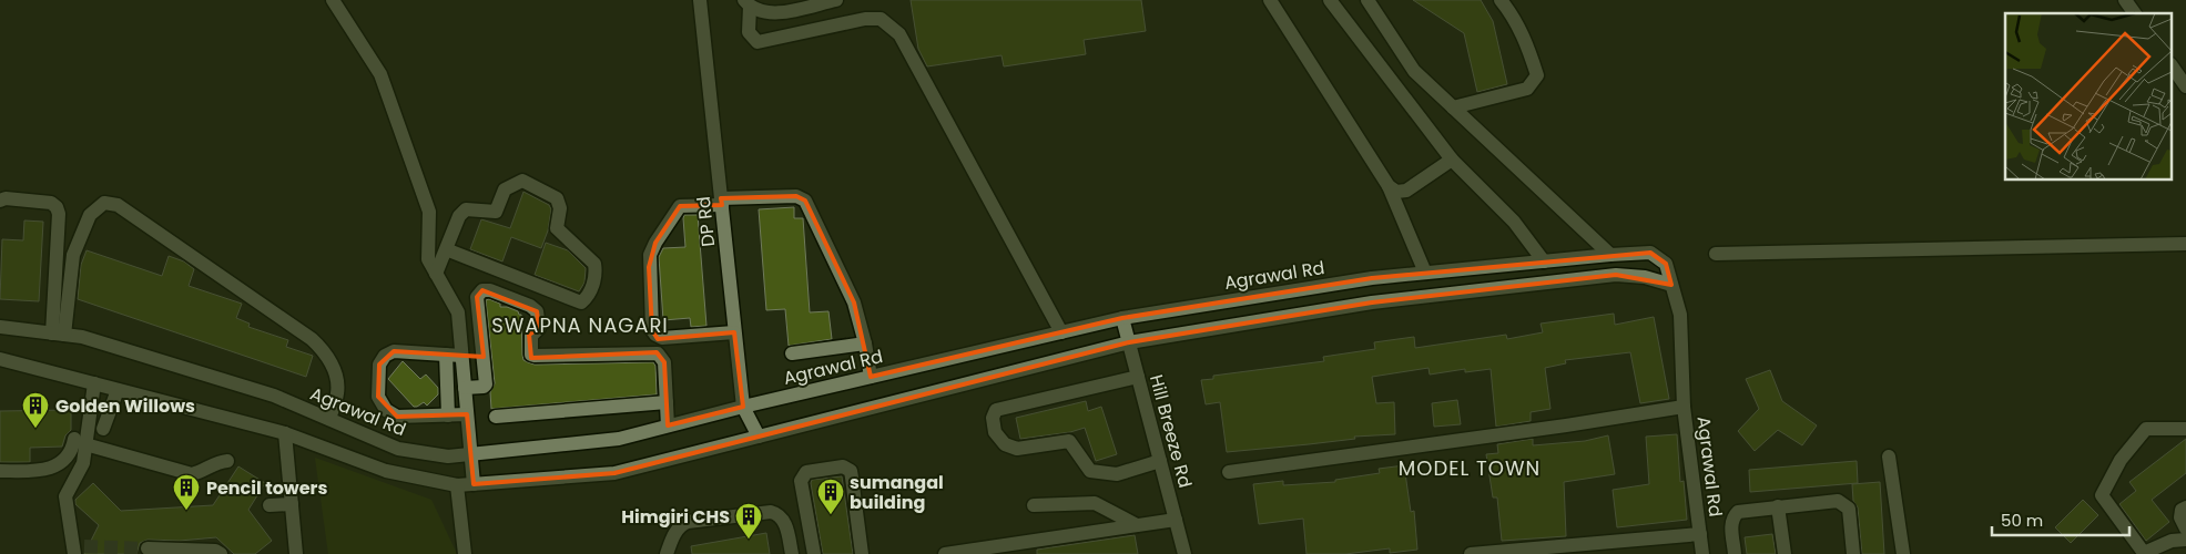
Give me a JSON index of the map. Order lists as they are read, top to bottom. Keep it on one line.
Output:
{"streets":{"street":["DP Rd","Agrawal Rd","Hill Breeze Rd"]},"crossings":[["DP Rd","Agrawal Rd"],["Agrawal Rd","Hill Breeze Rd"]],"districts":["SWAPNA NAGARI","MODEL TOWN"],"places":{"building":["Golden Willows","Pencil towers","sumangal building","Himgiri CHS"]},"scale_bar":"50 m"}
